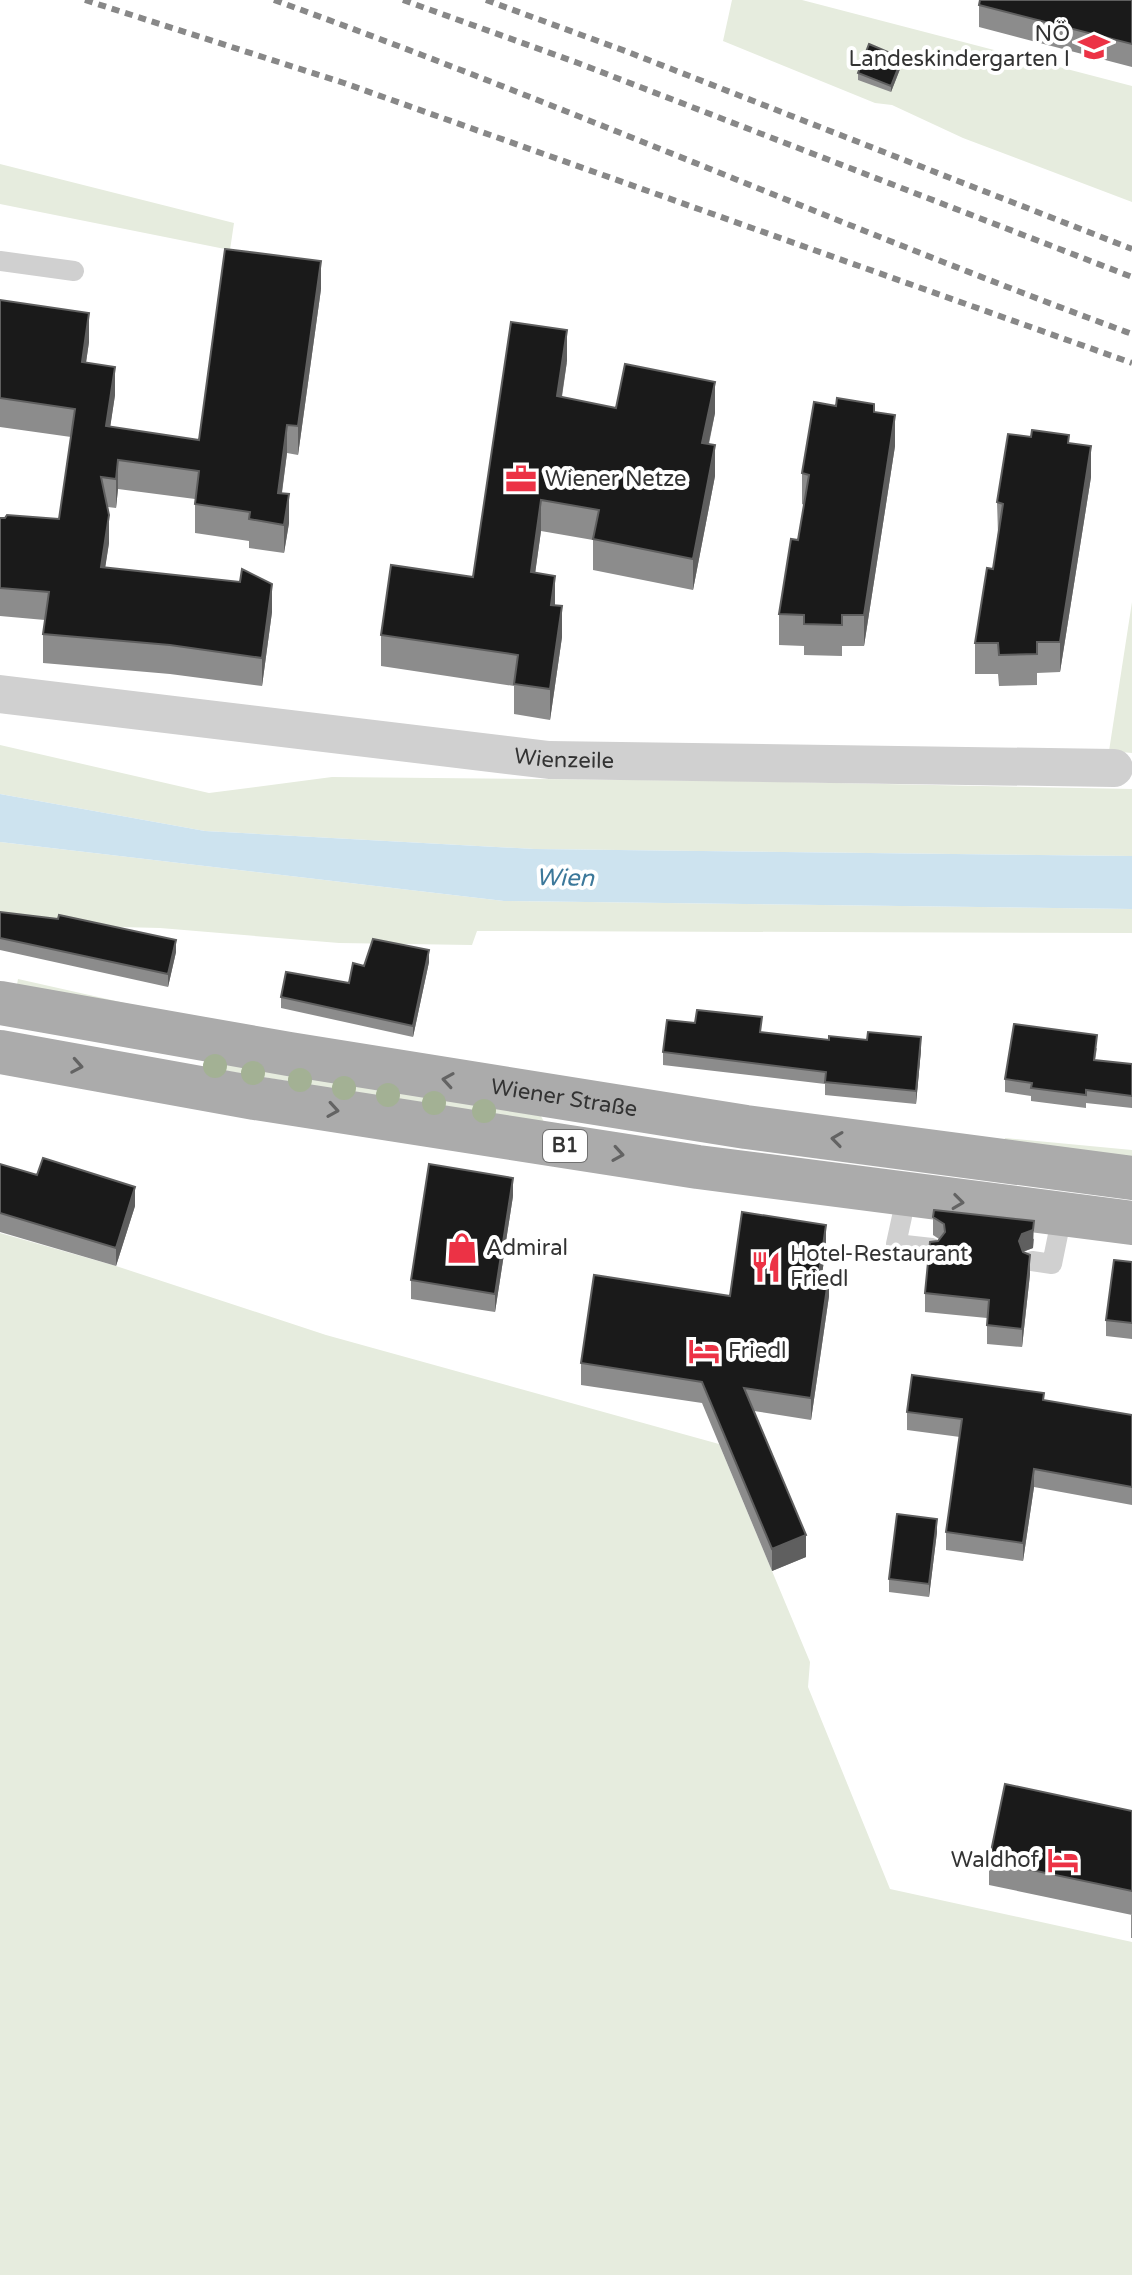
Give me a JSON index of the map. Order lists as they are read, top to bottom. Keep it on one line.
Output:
{"streets":{"main road":["Wiener Straße","B1"],"street":["Wienzeile"]},"water":["Wien"],"places":{"school or university":["NÖ Landeskindergarten I"],"office":["Wiener Netze"],"shop":["Admiral"],"restaurant":["Hotel-Restaurant Friedl"],"hotel":["Friedl","Waldhof"]}}
